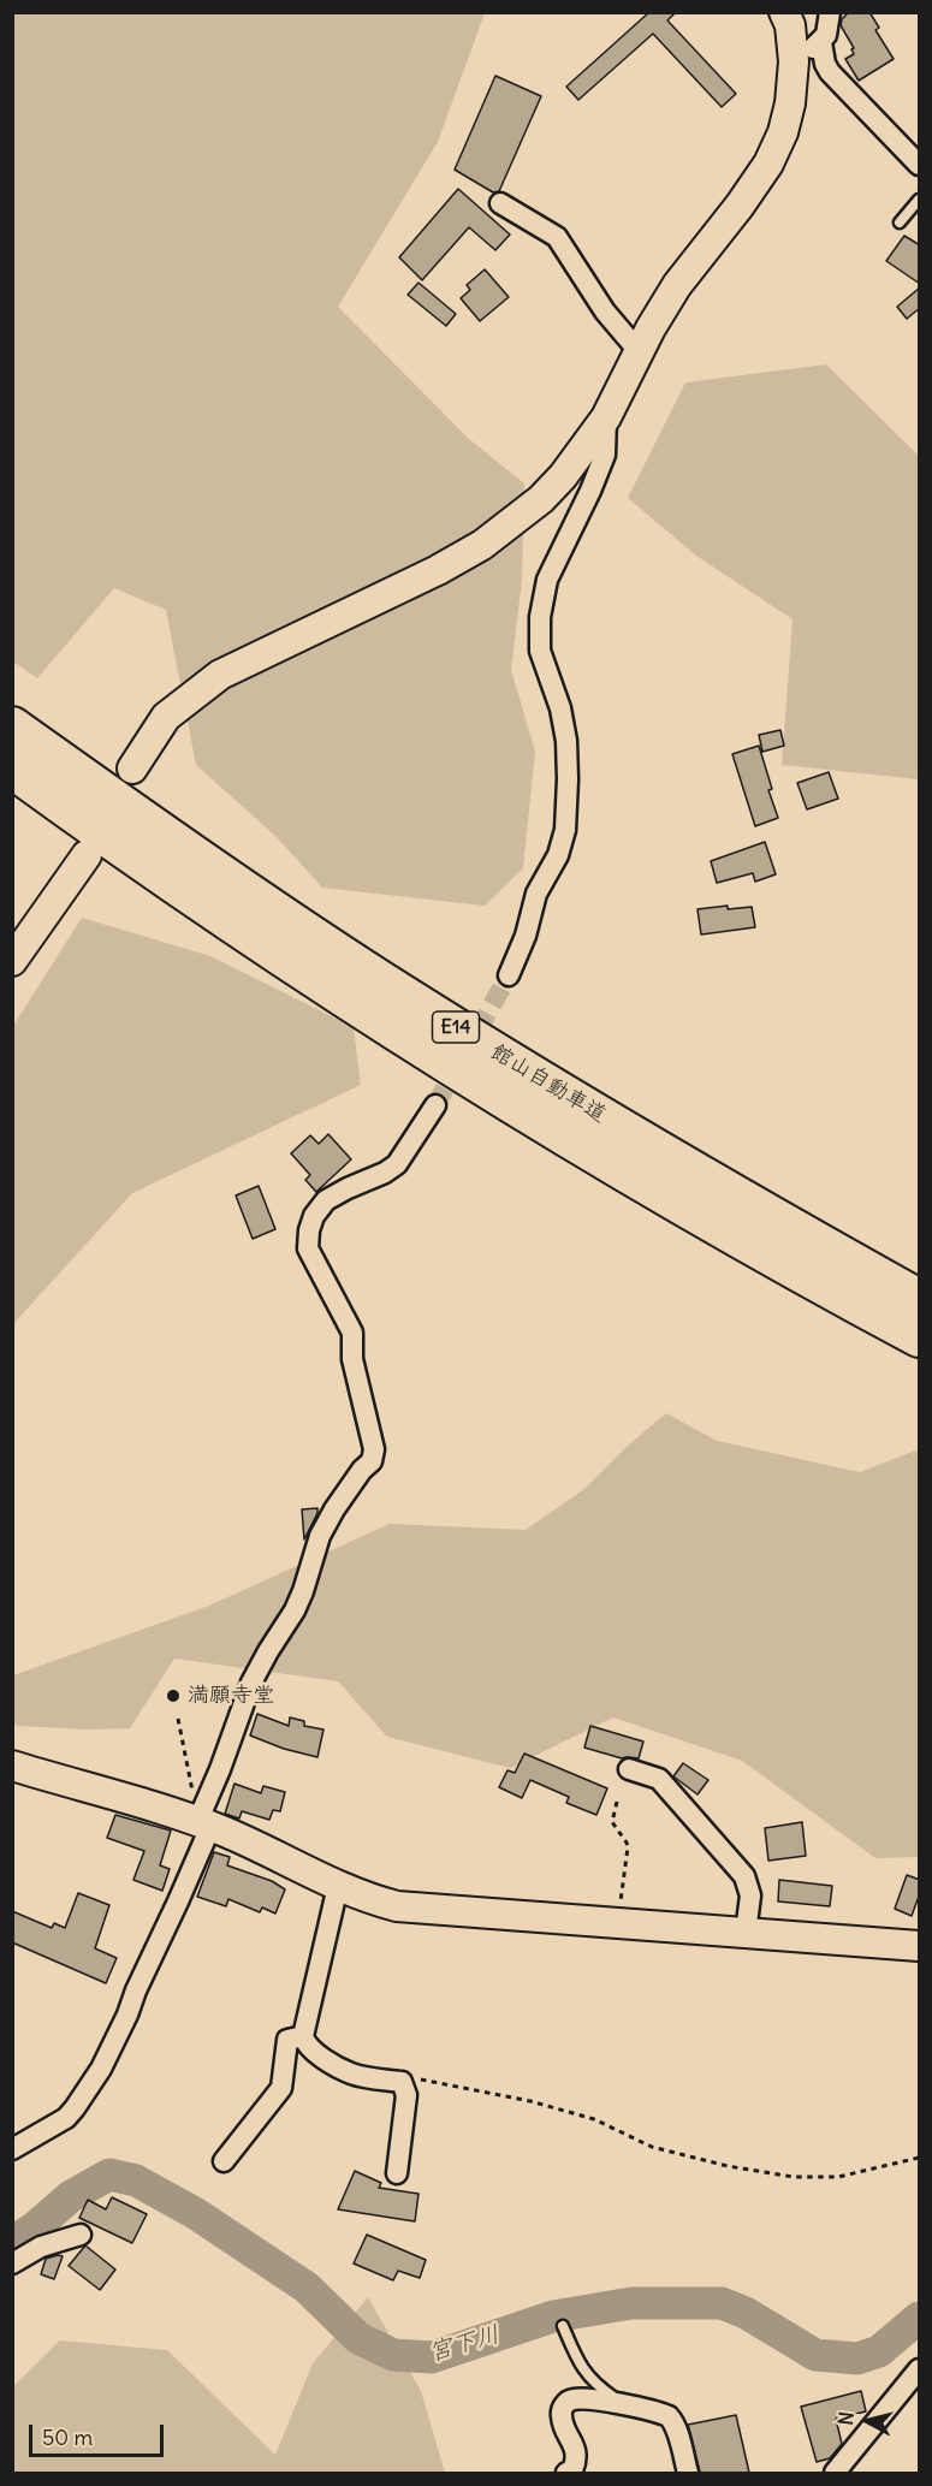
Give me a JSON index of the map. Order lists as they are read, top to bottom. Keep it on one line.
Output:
{"streets":{"highway":["E14","館山自動車道"]},"water":["宮下川"],"places":["満願寺堂"],"scale_bar":"50 m","north":"left"}
